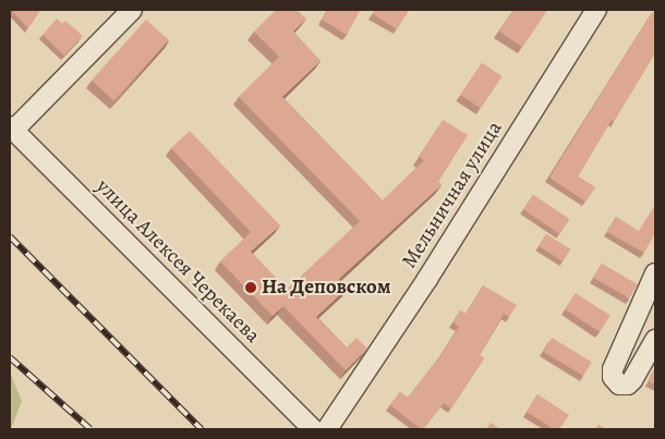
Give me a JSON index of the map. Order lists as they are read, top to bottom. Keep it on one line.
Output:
{"streets":{"street":["Мельничная улица","улица Алексея Черекаева"]},"places":["На Деповском"]}
